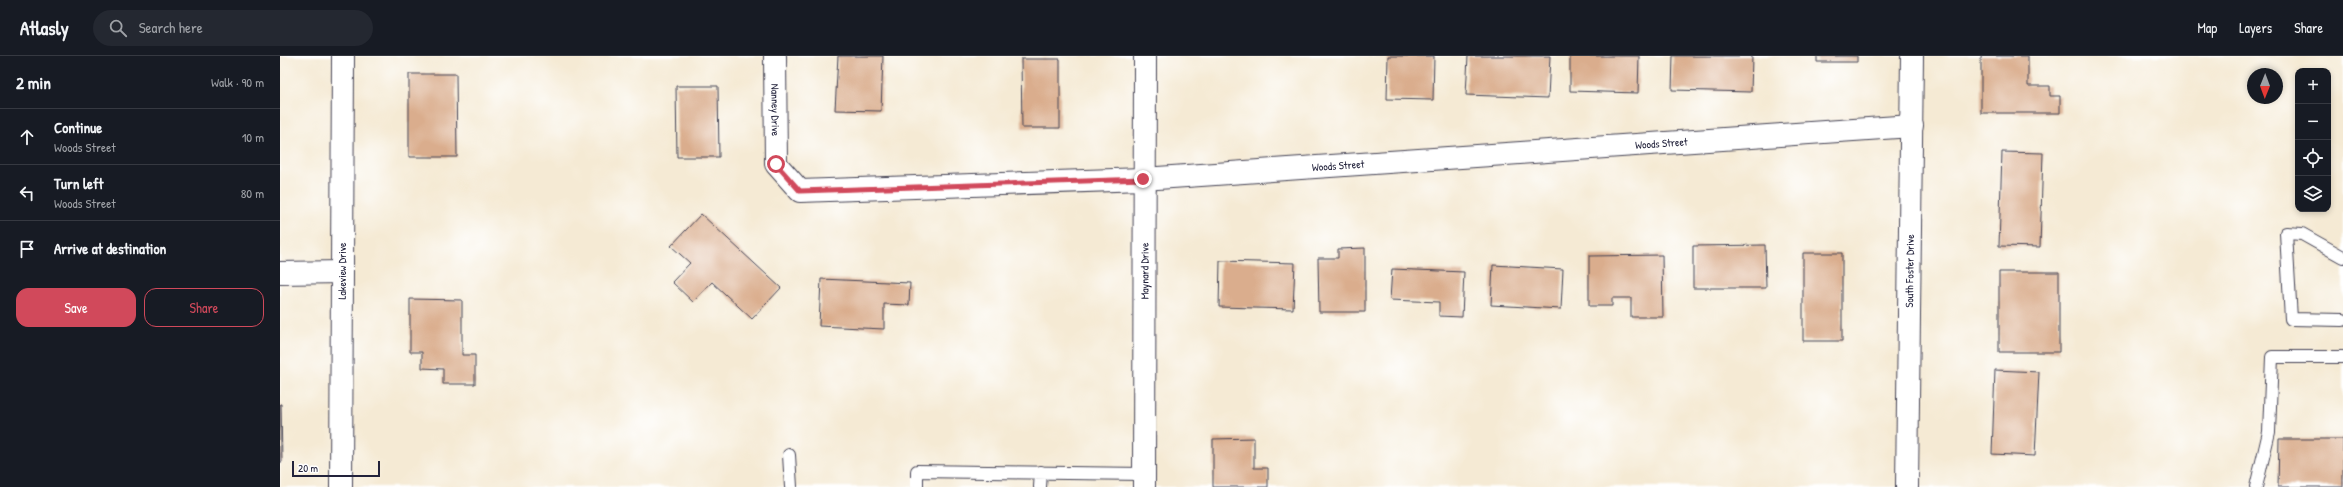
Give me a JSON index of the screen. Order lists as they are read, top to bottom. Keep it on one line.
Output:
{"streets":{"street":["Nanney Drive","Woods Street","Maynard Drive","Lakeview Drive","South Foster Drive"]},"crossings":[["Nanney Drive","Woods Street"],["Woods Street","Maynard Drive"],["Woods Street","South Foster Drive"]],"scale_bar":"20 m","north":"bottom","page":{"header":"Atlasly","search":"Search here","nav":["Map","Layers","Share"],"heading":["2 min","Walk · 90 m"],"map_buttons":["+","−"],"list":[["Continue","Woods Street","10 m"],["Turn left","Woods Street","80 m"],"Arrive at destination"],"buttons":["Save","Share"],"scale":"20 m"}}
